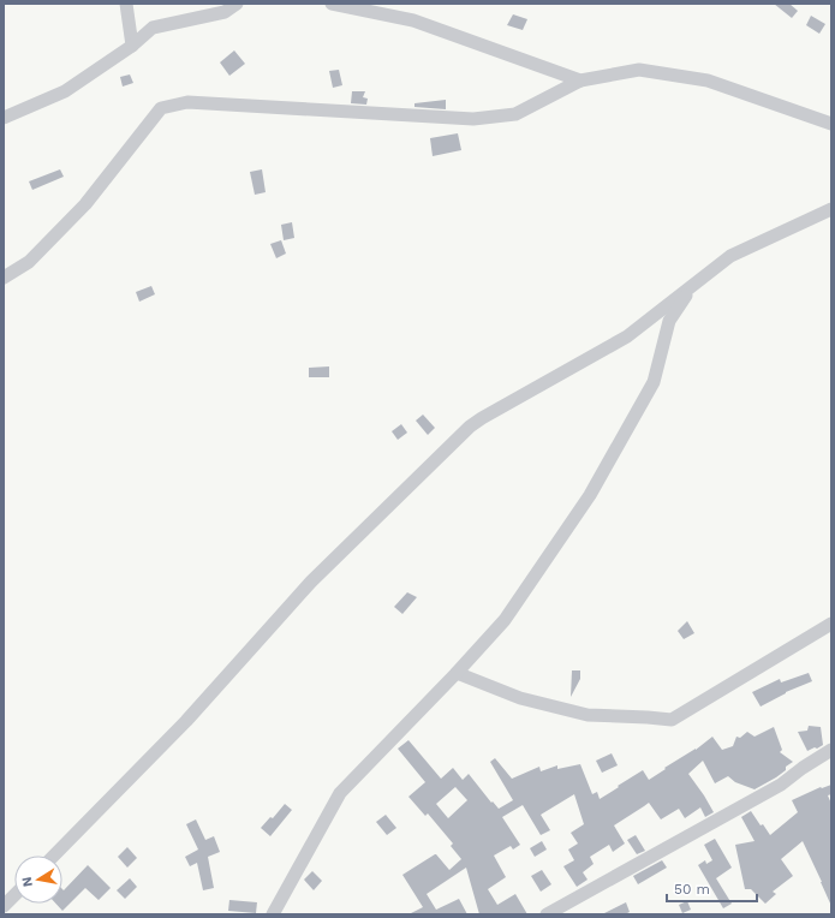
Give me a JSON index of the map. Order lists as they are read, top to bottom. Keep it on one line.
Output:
{"scale_bar":"50 m","north":"left"}
